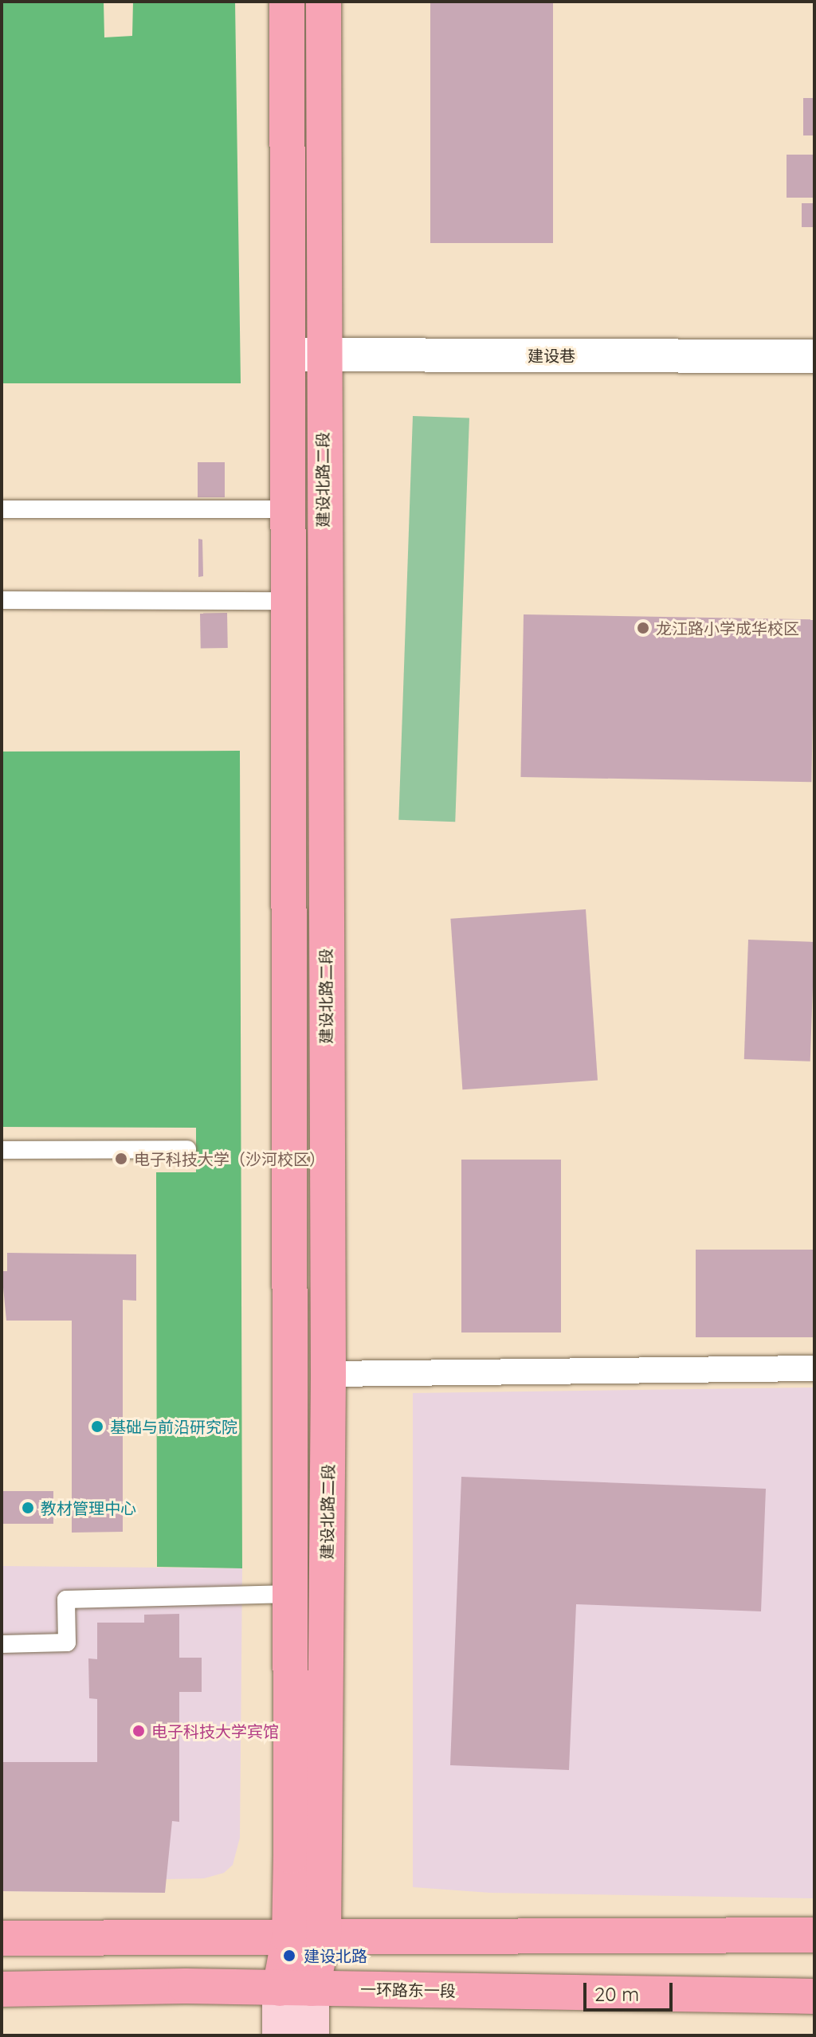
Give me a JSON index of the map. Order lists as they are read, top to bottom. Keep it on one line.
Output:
{"streets":{"main road":["建设北路二段","一环路东一段"],"street":["建设巷"]},"crossings":[["建设巷","建设北路二段"],["建设北路二段","一环路东一段"]],"places":["龙江路小学成华校区","电子科技大学（沙河校区）","基础与前沿研究院","教材管理中心","电子科技大学宾馆","建设北路"],"scale_bar":"20 m"}
